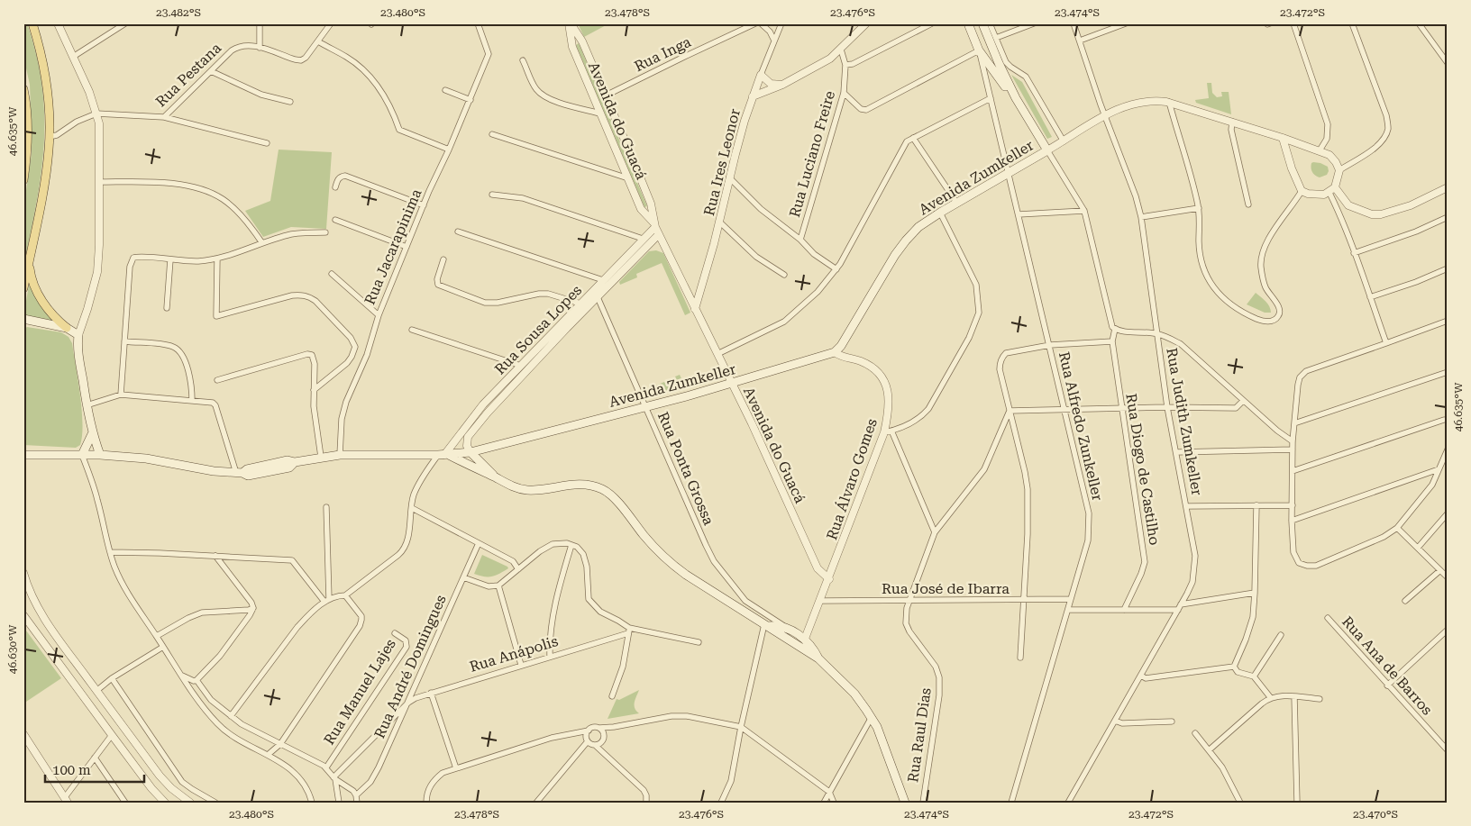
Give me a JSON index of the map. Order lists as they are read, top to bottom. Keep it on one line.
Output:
{"streets":{"main road":["Avenida Zumkeller"],"street":["Rua Inga","Rua Pestana","Avenida do Guacá","Rua Luciano Freire","Rua Ires Leonor","Rua Jacarapinima","Rua Sousa Lopes","Rua Judith Zumkeller","Rua Alfredo Zunkeller","Rua Ponta Grossa","Rua Diogo de Castilho","Rua Álvaro Gomes","Rua José de Ibarra","Rua Anápolis","Rua Ana de Barros","Rua André Domingues","Rua Manuel Lajes","Rua Raul Dias"]},"crossings":[["Rua Inga","Avenida do Guacá"],["Avenida do Guacá","Rua Ires Leonor"],["Avenida do Guacá","Avenida Zumkeller"],["Avenida do Guacá","Rua Sousa Lopes"],["Avenida do Guacá","Rua Álvaro Gomes"],["Avenida Zumkeller","Rua Jacarapinima"],["Avenida Zumkeller","Rua Sousa Lopes"],["Avenida Zumkeller","Rua Judith Zumkeller"],["Avenida Zumkeller","Rua Alfredo Zunkeller"],["Avenida Zumkeller","Rua Ponta Grossa"],["Avenida Zumkeller","Rua Álvaro Gomes"],["Rua Sousa Lopes","Rua Ponta Grossa"],["Rua Alfredo Zunkeller","Rua José de Ibarra"],["Rua Álvaro Gomes","Rua José de Ibarra"],["Rua José de Ibarra","Rua Raul Dias"],["Rua Anápolis","Rua André Domingues"]],"scale_bar":"100 m","coordinates":["23.482°S","23.480°S","23.478°S","23.476°S","23.474°S","23.472°S","46.635°W","46.630°W","23.470°S"]}
